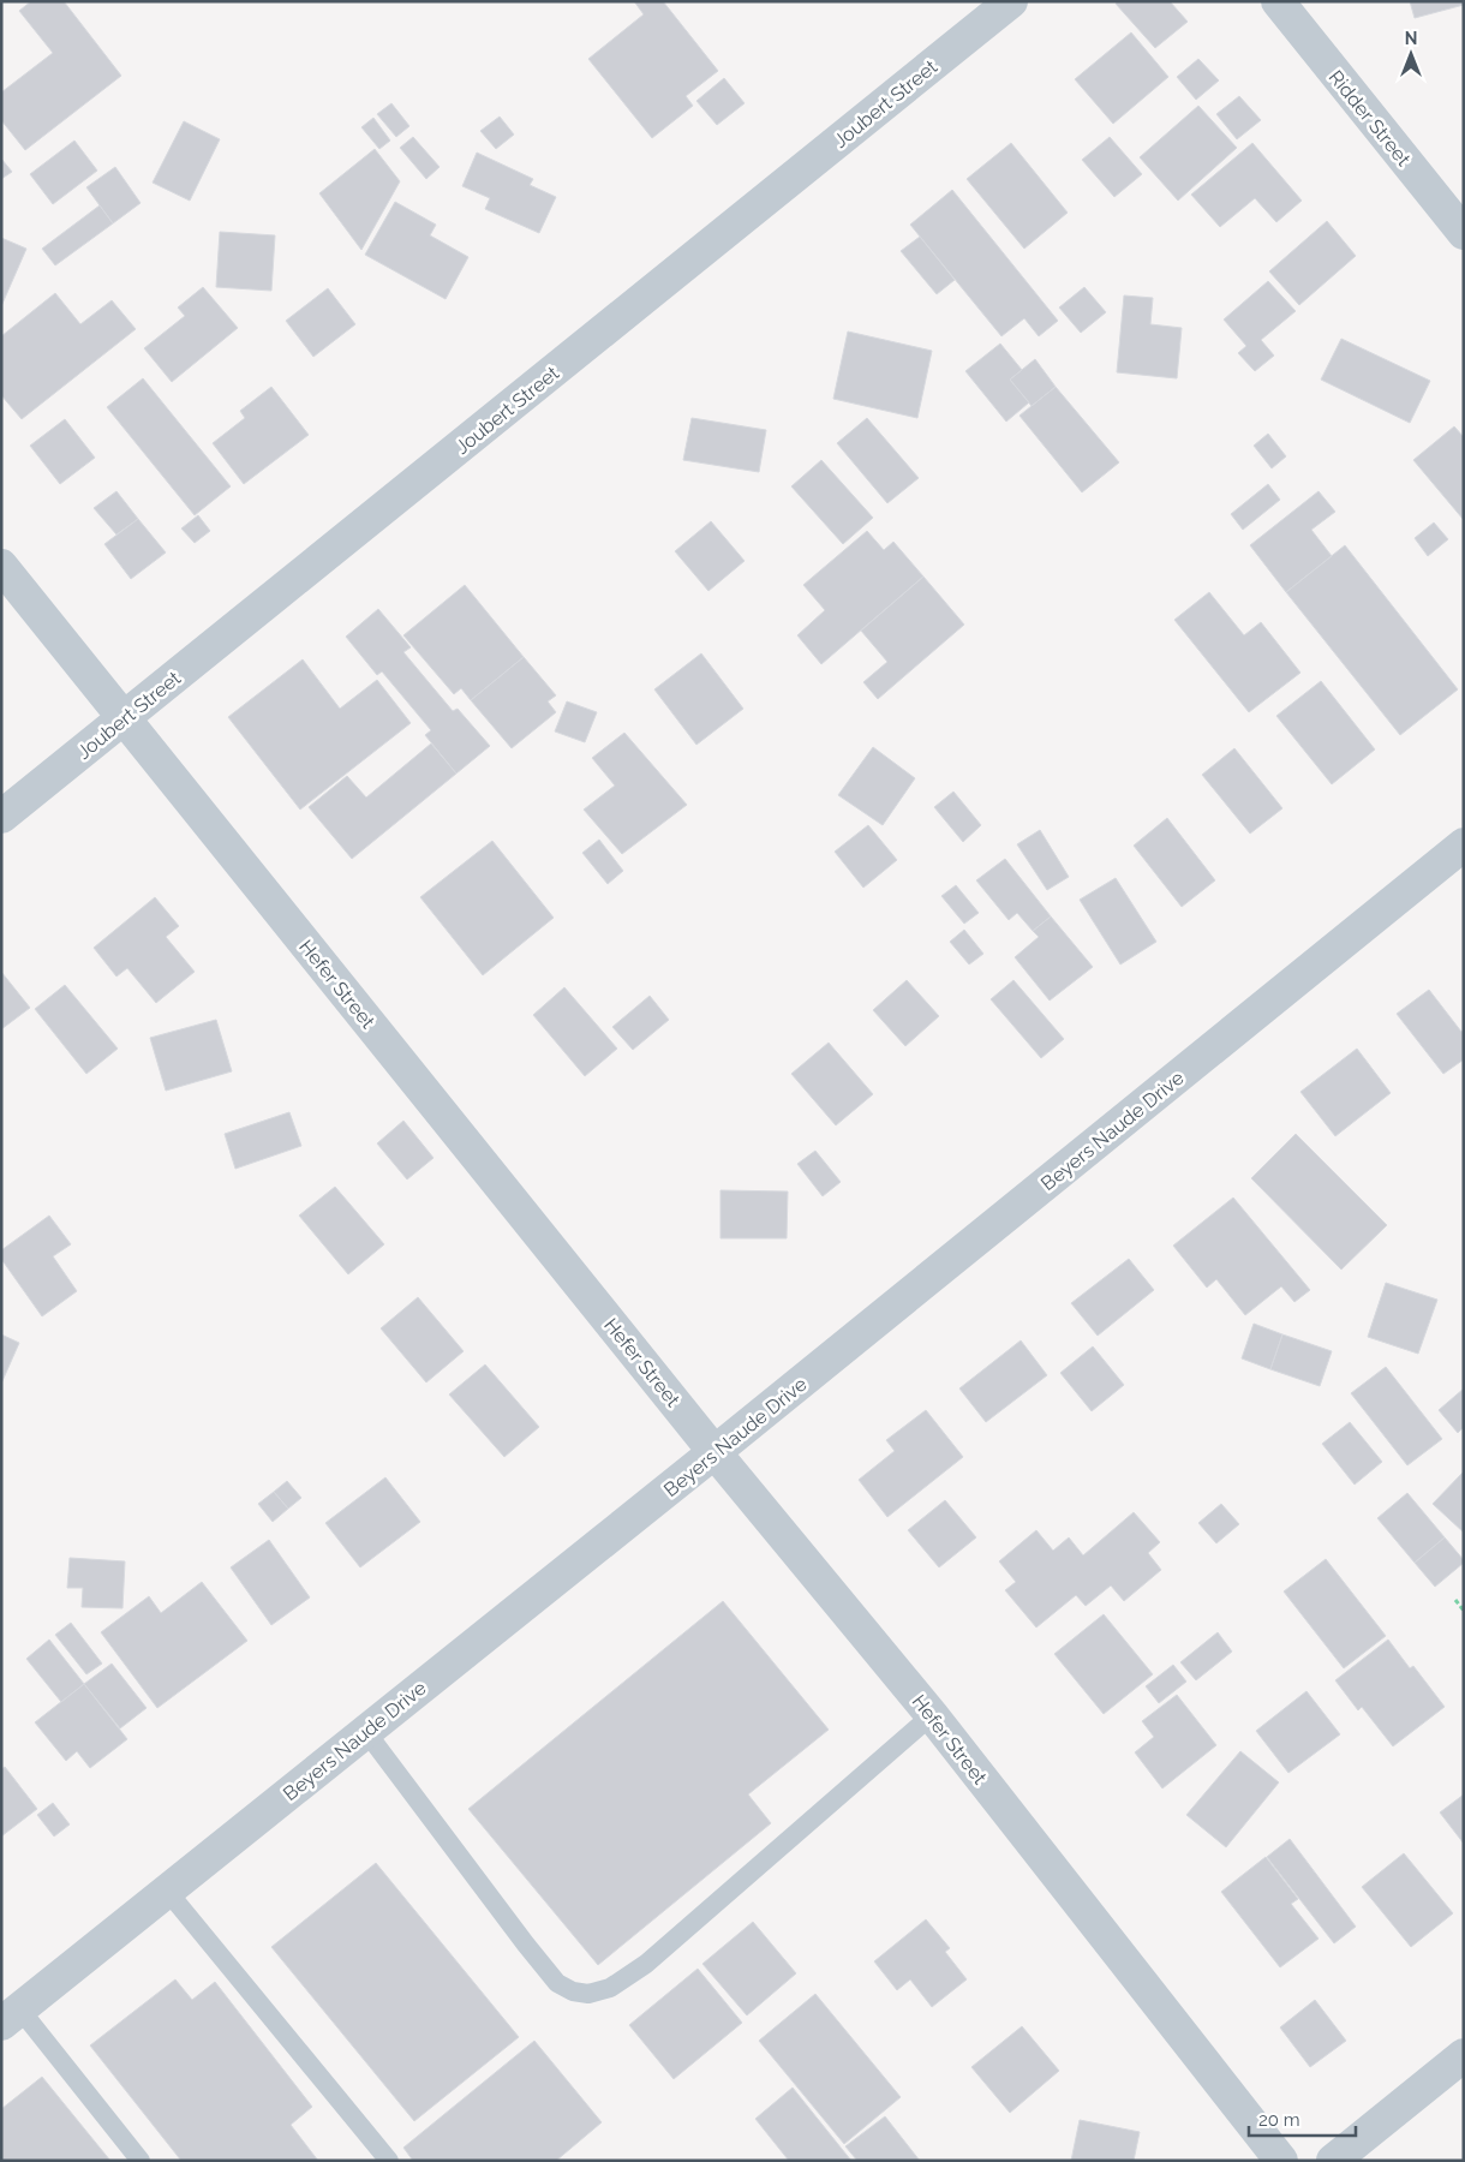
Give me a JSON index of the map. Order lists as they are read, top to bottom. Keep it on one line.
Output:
{"streets":{"street":["Joubert Street","Ridder Street","Hefer Street","Beyers Naude Drive"]},"crossings":[["Joubert Street","Hefer Street"],["Hefer Street","Beyers Naude Drive"]],"scale_bar":"20 m","north":"top"}
